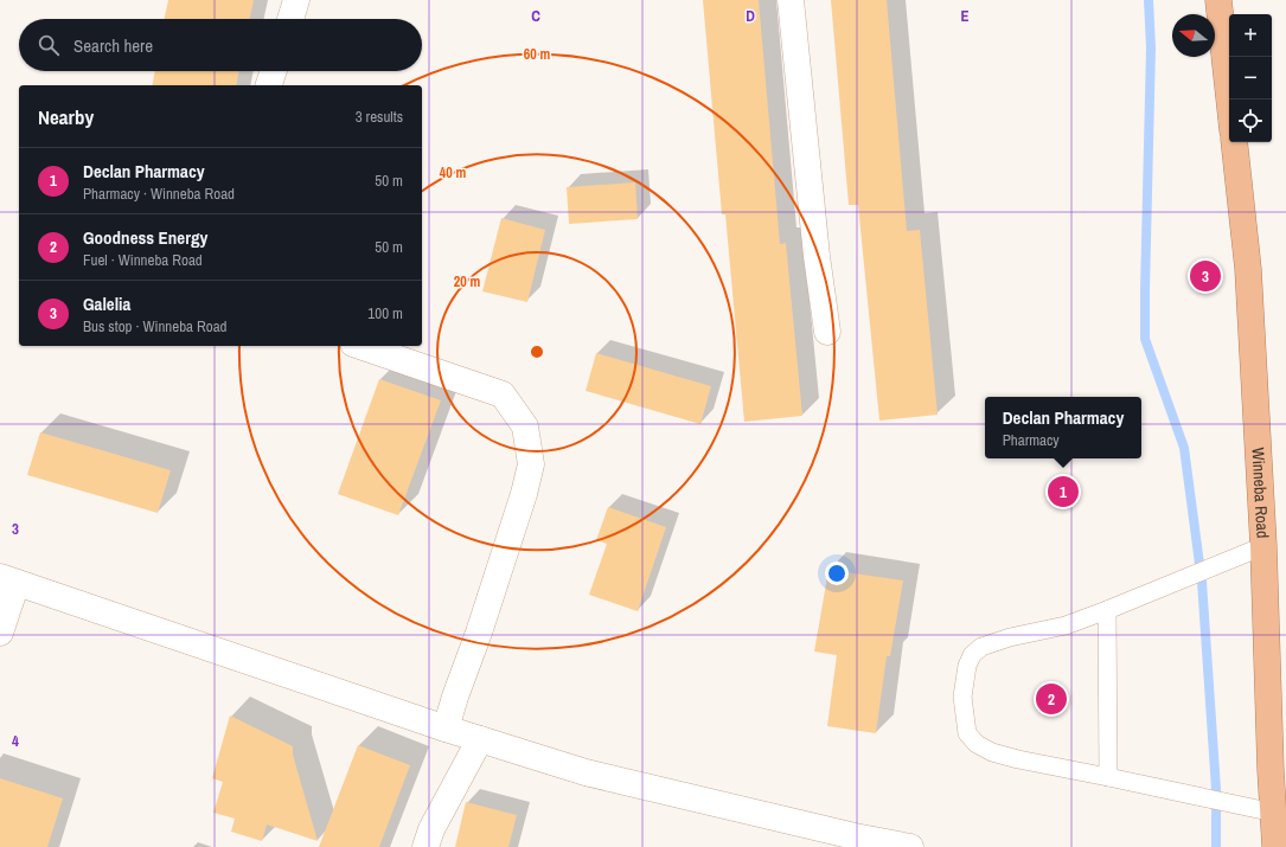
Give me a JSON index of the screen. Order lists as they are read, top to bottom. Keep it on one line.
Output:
{"streets":{"highway":["Winneba Road"]},"north":"left","page":{"map_buttons":["+","−"],"search":"Search here","heading":["Nearby","3 results"],"list":[{"mark":"1","name":"Declan Pharmacy","note":"Pharmacy · Winneba Road","value":"50 m"},{"mark":"2","name":"Goodness Energy","note":"Fuel · Winneba Road","value":"50 m"},{"mark":"3","name":"Galelia","note":"Bus stop · Winneba Road","value":"100 m"}],"pins":["3","1","2"],"popup":["Declan Pharmacy","Pharmacy"]},"grid":{"columns":["C","D","E"],"rows":["3","4"]},"rings":["60 m","40 m","20 m"]}
